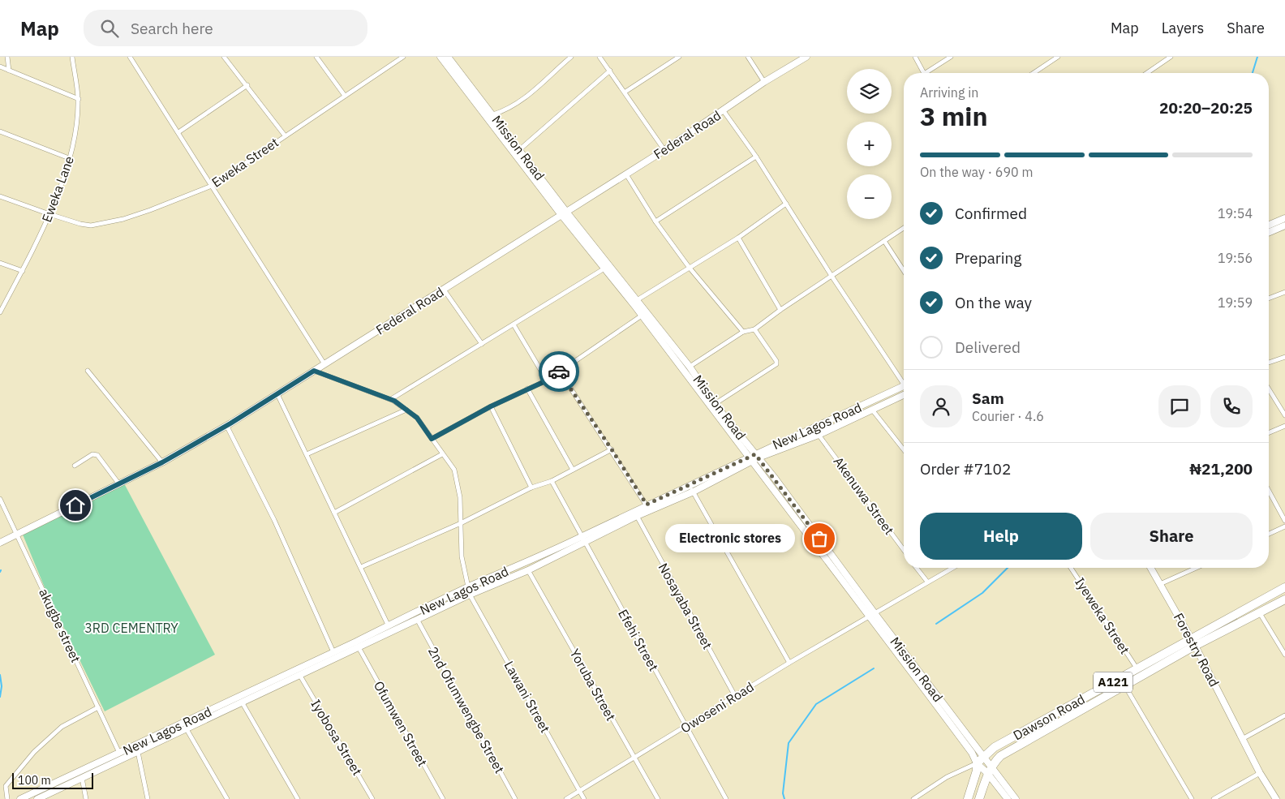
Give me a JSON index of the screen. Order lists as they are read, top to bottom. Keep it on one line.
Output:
{"streets":{"highway":["A121","Dawson Road"],"street":["Federal Road","Mission Road","Eweka Street","Eweka Lane","New Lagos Road","Akenuwa Street","Nosayaba Street","Iyeweka Street","akugbe street","Efehi Street","Forestry Road","Yoruba Street","Lawani Street","Owoseni Road","2nd Ofumwengbe Street","Ofumwen Street","Iyobosa Street"]},"crossings":[["Federal Road","Mission Road"],["Federal Road","akugbe street"],["Federal Road","Lawani Street"],["Mission Road","New Lagos Road"],["Mission Road","Owoseni Road"],["Mission Road","Dawson Road"],["Eweka Street","Eweka Lane"],["New Lagos Road","Akenuwa Street"],["New Lagos Road","Nosayaba Street"],["New Lagos Road","akugbe street"],["New Lagos Road","Efehi Street"],["New Lagos Road","Yoruba Street"],["New Lagos Road","Lawani Street"],["New Lagos Road","2nd Ofumwengbe Street"],["New Lagos Road","Ofumwen Street"],["New Lagos Road","Iyobosa Street"],["Nosayaba Street","Owoseni Road"],["Iyeweka Street","Dawson Road"],["Efehi Street","Owoseni Road"],["Forestry Road","Dawson Road"],["Yoruba Street","Owoseni Road"],["Lawani Street","Owoseni Road"]],"parks":["3RD CEMENTRY"],"places":["Electronic stores"],"scale_bar":"100 m","page":{"header":"Map","search":"Search here","nav":["Map","Layers","Share"],"map_buttons":["+","−"],"heading":["3 min","Arriving in","20:20–20:25"],"panel":["Sam","Courier · 4.6","Order #7102","₦21,200"],"bar":"On the way · 690 m","list":[["Confirmed","19:54"],["Preparing","19:56"],["On the way","19:59"],"Delivered"],"buttons":["Help","Share"],"bubble":"Electronic stores","scale":"100 m"}}
